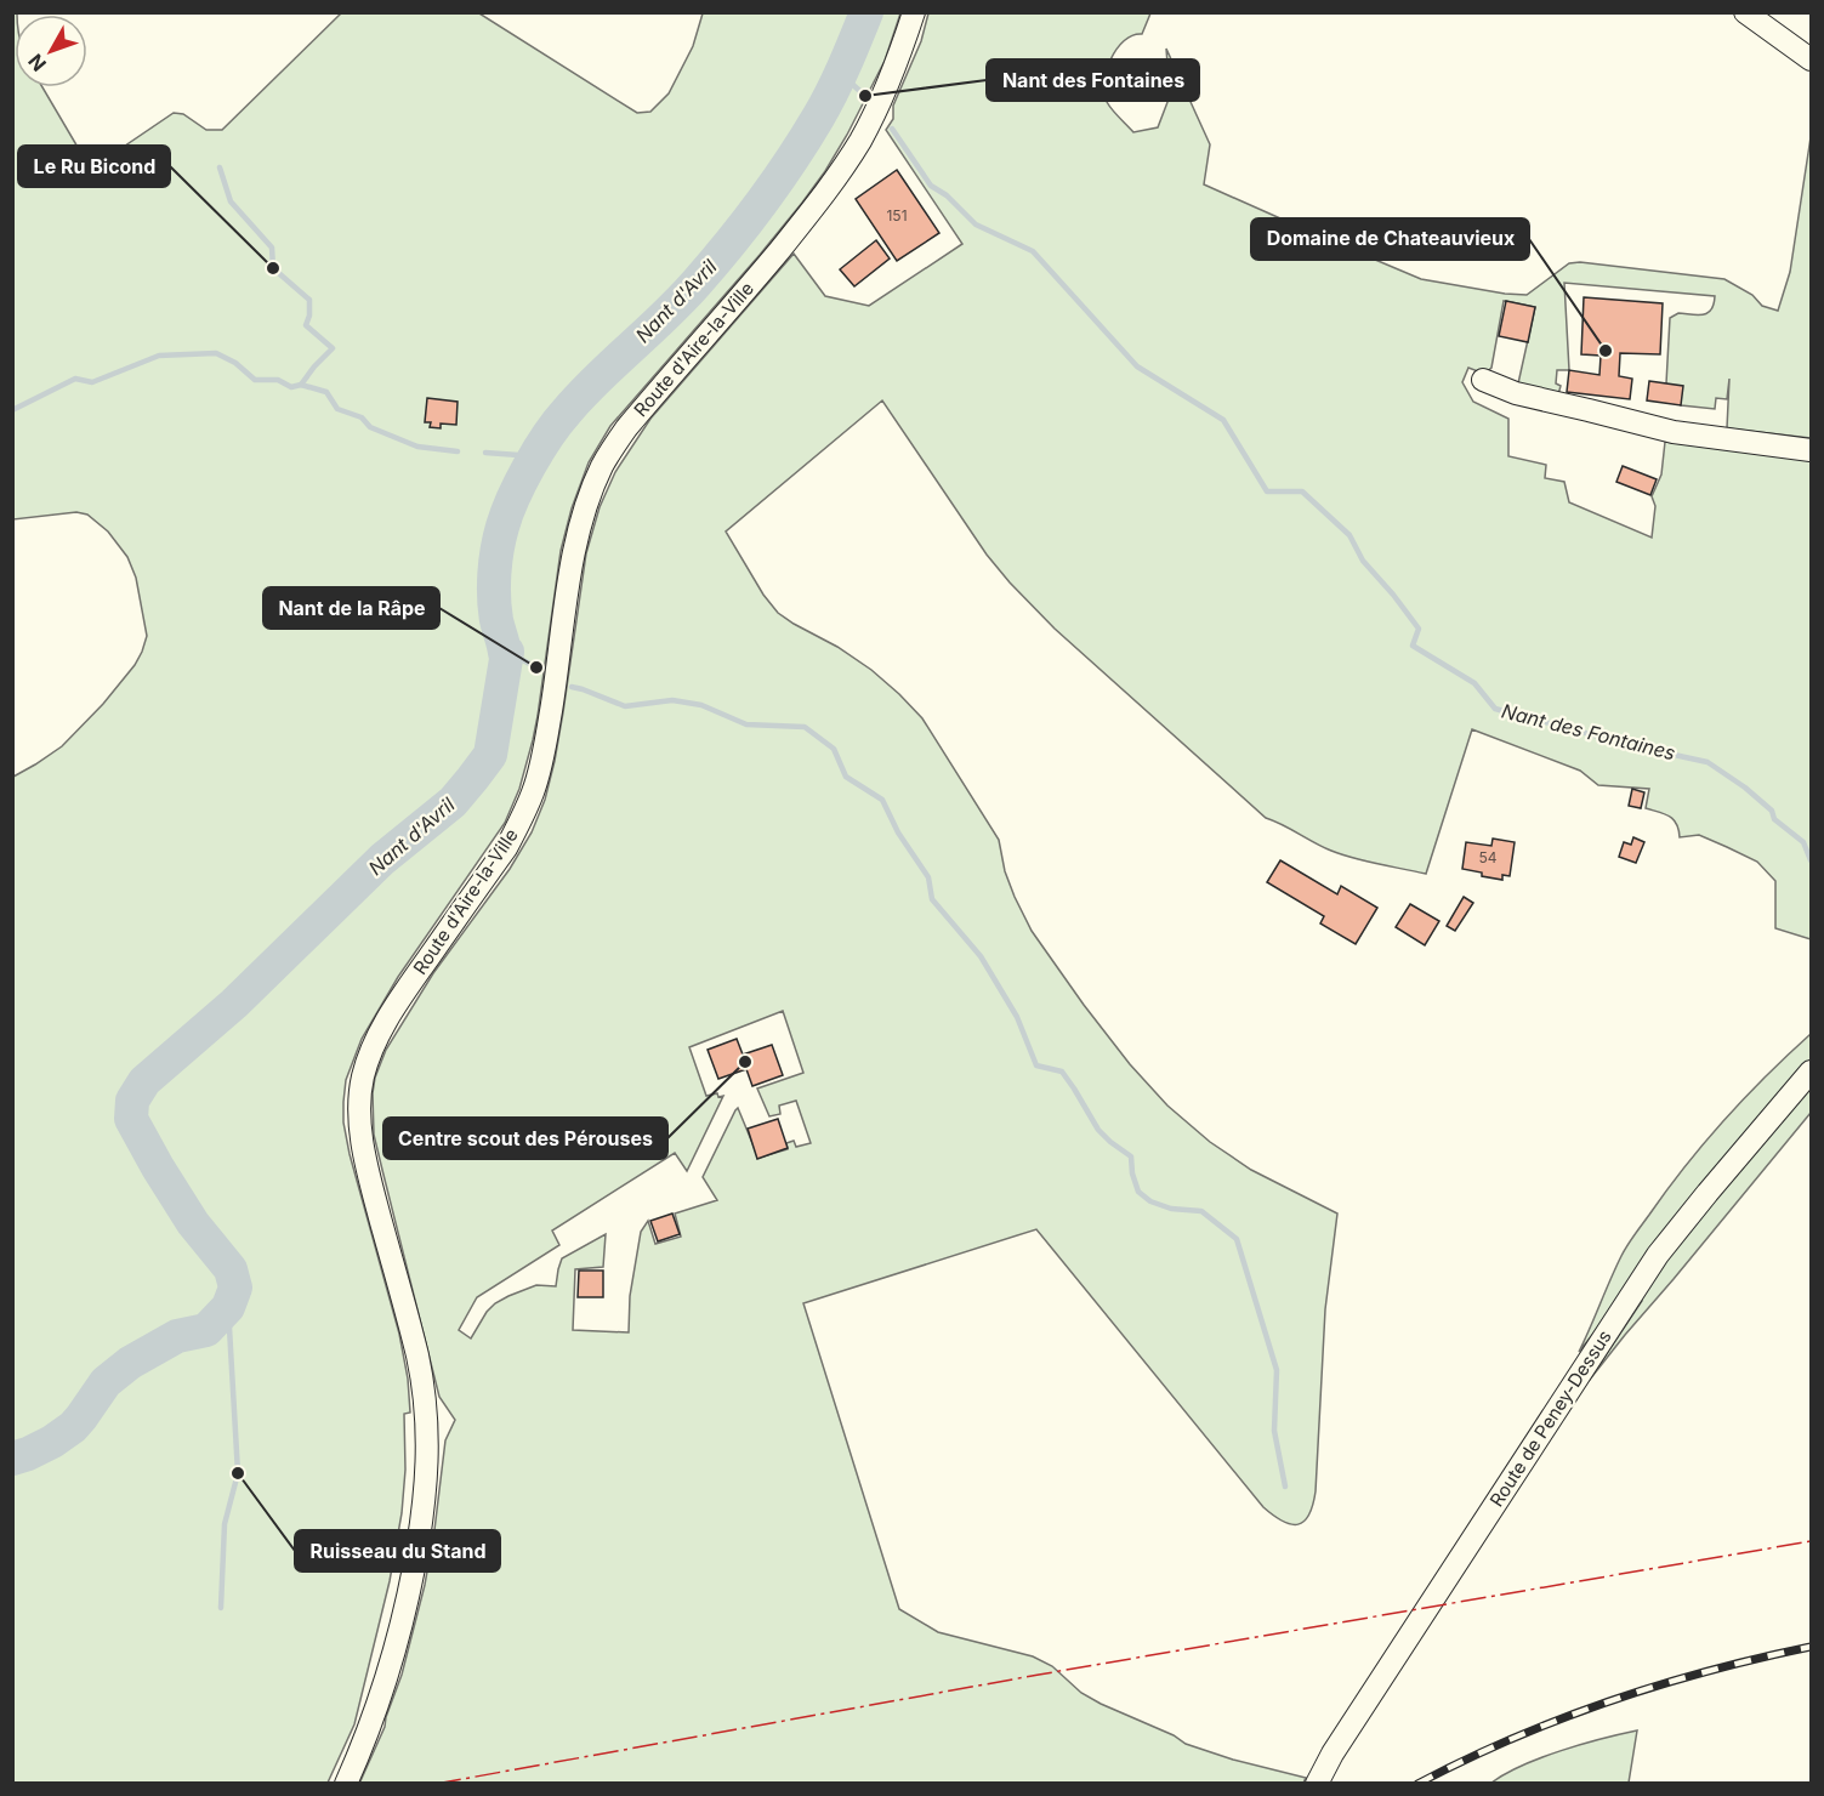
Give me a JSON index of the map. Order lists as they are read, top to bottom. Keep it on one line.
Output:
{"streets":{"street":["Route d'Aire-la-Ville","Route de Peney-Dessus"]},"water":["Nant d'Avril","Nant des Fontaines"],"places":["Nant des Fontaines","Le Ru Bicond","Domaine de Chateauvieux","Nant de la Râpe","Centre scout des Pérouses","Ruisseau du Stand"],"house_numbers":["151","54"],"north":"bottom left"}
